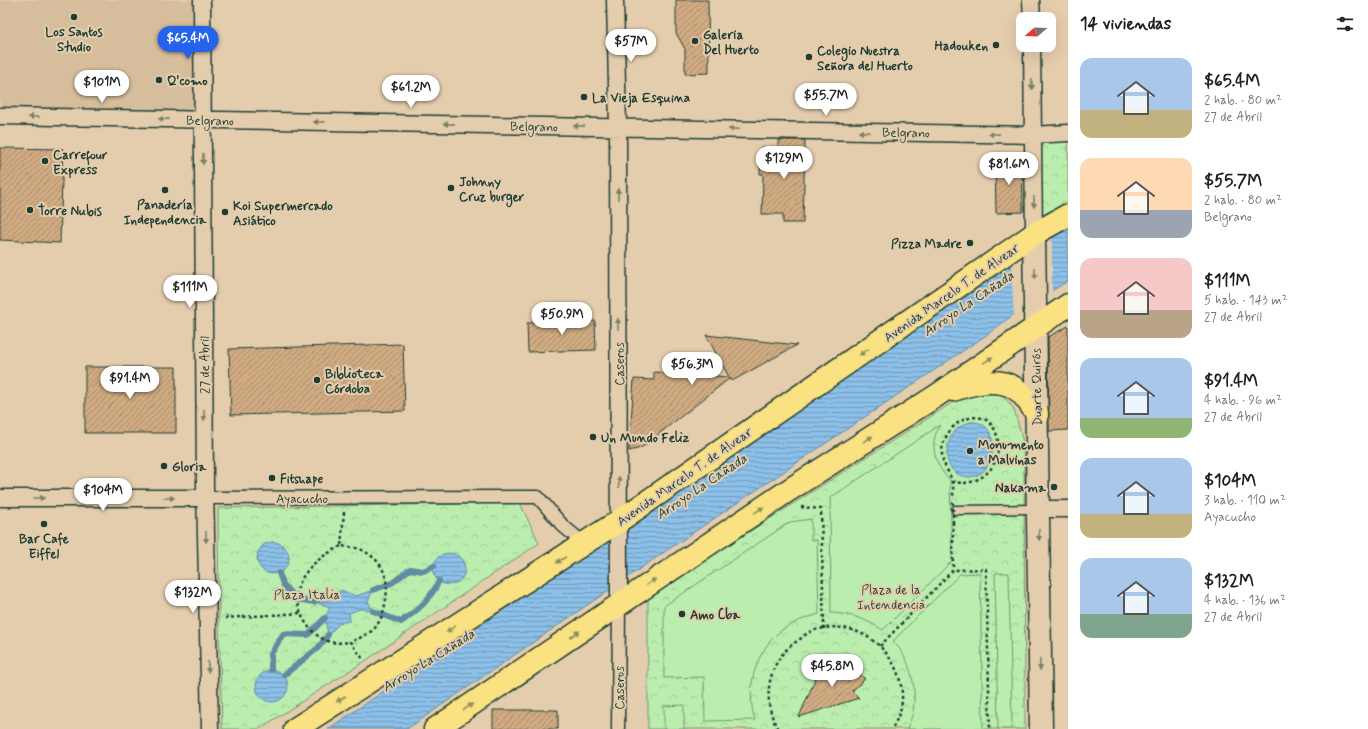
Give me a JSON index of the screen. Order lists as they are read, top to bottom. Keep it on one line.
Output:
{"streets":{"main road":["Avenida Marcelo T. de Alvear","Duarte Quirós"],"street":["Belgrano","Caseros","27 de Abril","Ayacucho"]},"crossings":[["Belgrano","Caseros"],["Belgrano","27 de Abril"],["Belgrano","Duarte Quirós"],["Avenida Marcelo T. de Alvear","Caseros"],["Avenida Marcelo T. de Alvear","Duarte Quirós"],["Avenida Marcelo T. de Alvear","Ayacucho"],["27 de Abril","Ayacucho"]],"one_way":["Belgrano","Caseros","27 de Abril","Duarte Quirós"],"water":["Arroyo La Cañada"],"parks":["Plaza de la Intendencia","Plaza Italia"],"places":["Los Santos Studio","Galeria Del Huerto","Hadouken","Colegio Nuestra Señora del Huerto","Q'como","La Vieja Esquina","Carrefour Express","Johnny Cruz burger","Panadería Independencia","Torre Nubis","Koi Supermercado Asiático","Pizza Madre","Biblioteca Córdoba","Un Mundo Feliz","Monumento a Malvinas","Gloria","Fitshape","Nakama","Bar Cafe Eiffel","Amo Cba"],"north":"left","page":{"heading":"14 viviendas","price":["$65.4M","$57M","$101M","$61.2M","$55.7M","$129M","$81.6M","$111M","$50.9M","$56.3M","$91.4M","$104M","$132M","$45.8M"],"list":[{"name":"$65.4M","note":"2 hab. · 80 m² · 27 de Abril"},{"name":"$55.7M","note":"2 hab. · 80 m² · Belgrano"},{"name":"$111M","note":"5 hab. · 143 m² · 27 de Abril"},{"name":"$91.4M","note":"4 hab. · 96 m² · 27 de Abril"},{"name":"$104M","note":"3 hab. · 110 m² · Ayacucho"},{"name":"$132M","note":"4 hab. · 136 m² · 27 de Abril"}]}}
